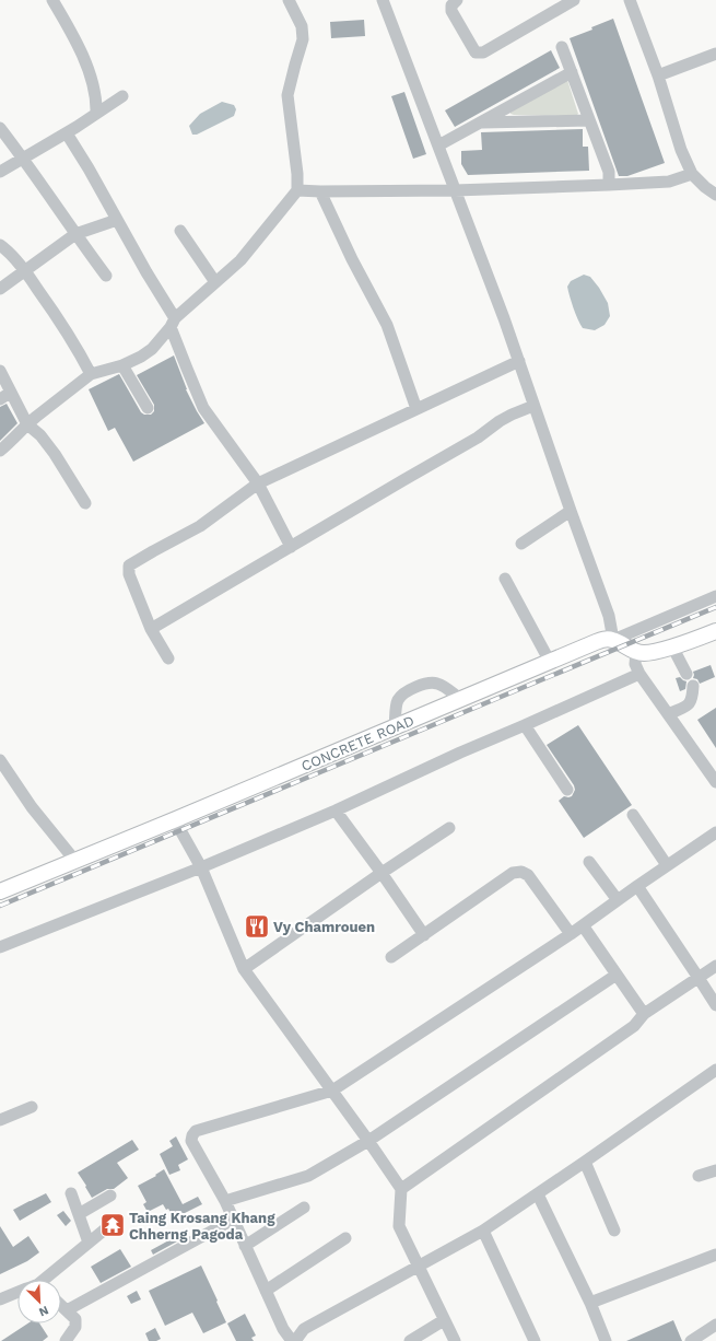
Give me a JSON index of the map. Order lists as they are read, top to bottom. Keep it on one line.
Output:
{"streets":{"main road":["CONCRETE ROAD"]},"places":{"restaurant":["Vy Chamrouen"],"temple":["Taing Krosang Khang Chherng Pagoda"]},"north":"bottom right"}
